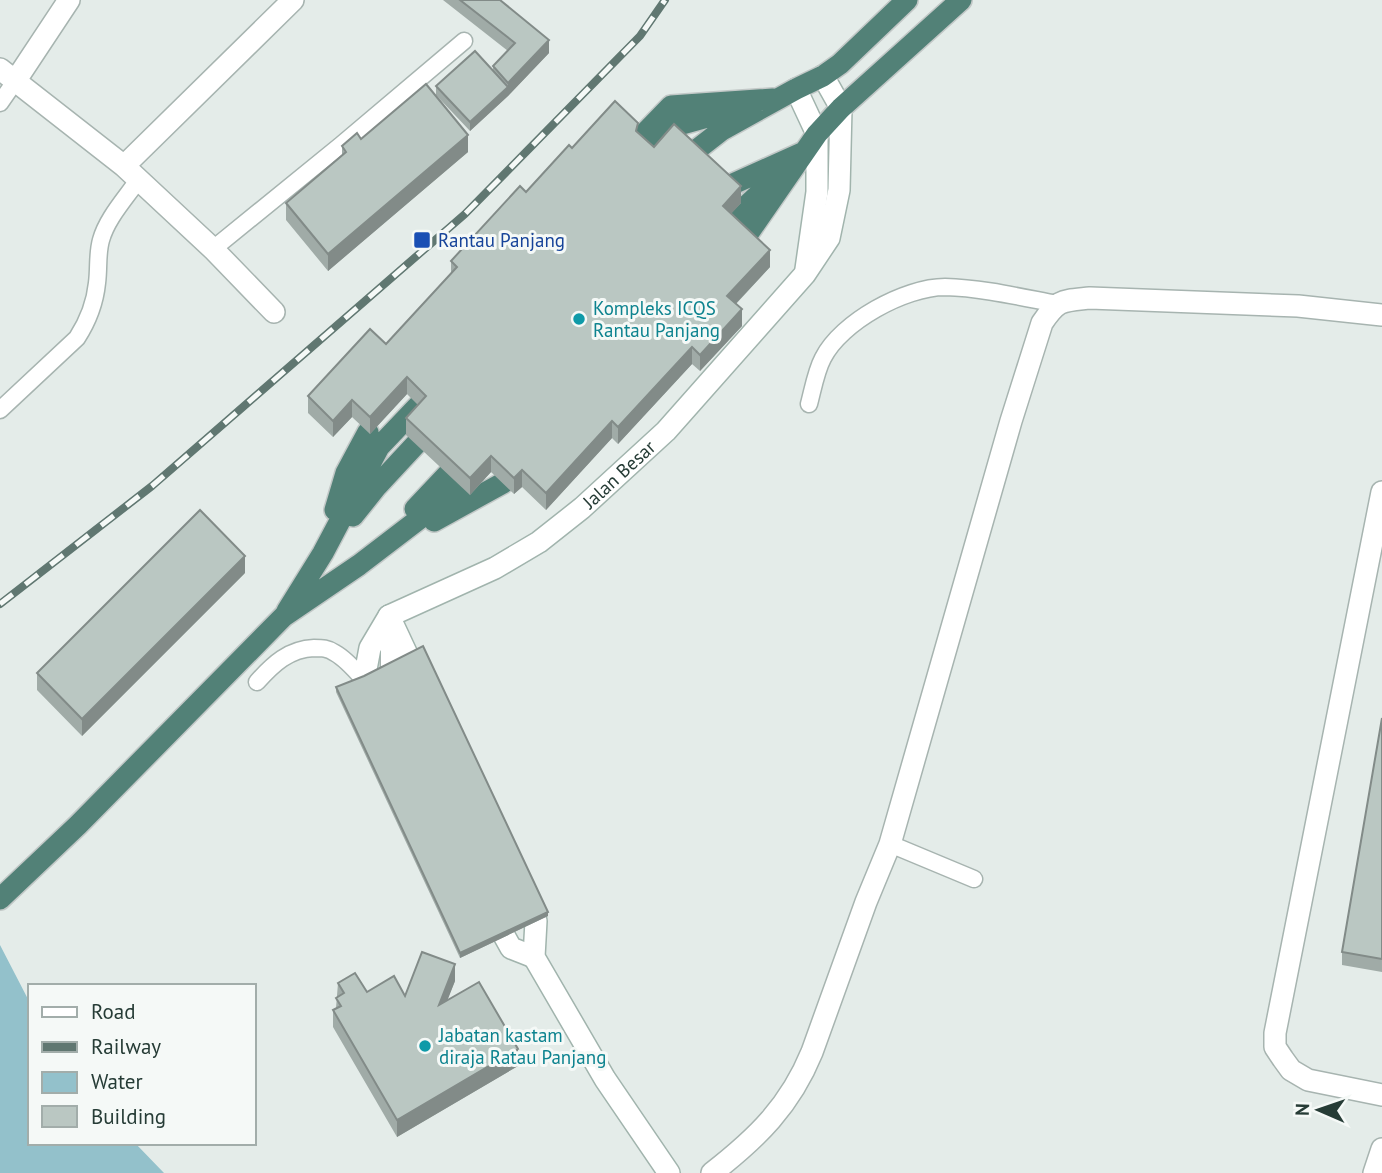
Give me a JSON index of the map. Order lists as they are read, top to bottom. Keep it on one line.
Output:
{"streets":{"street":["Jalan Besar"]},"places":{"transit":["Rantau Panjang"],"other":["Kompleks ICQS Rantau Panjang","Jabatan kastam diraja Ratau Panjang"]},"legend":["Road","Railway","Water","Building"],"north":"left"}
